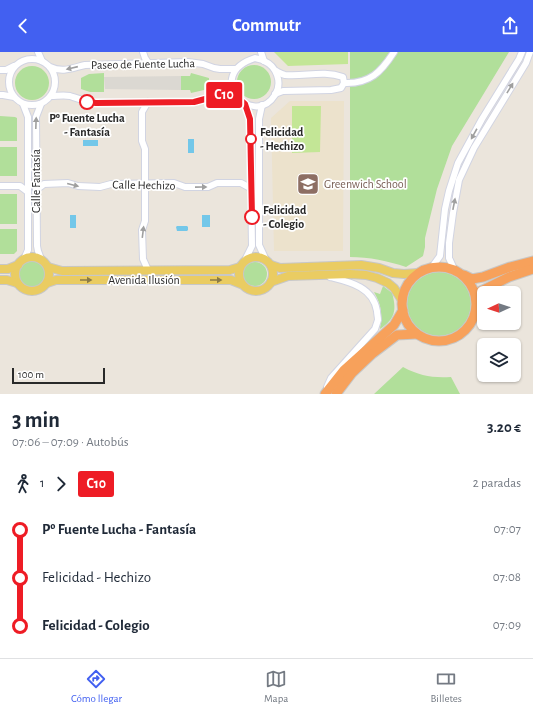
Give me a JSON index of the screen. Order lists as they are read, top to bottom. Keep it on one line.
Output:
{"streets":{"main road":["Avenida Ilusión"],"street":["Paseo de Fuente Lucha","Calle Fantasía","Calle Hechizo"]},"crossings":[["Paseo de Fuente Lucha","Calle Fantasía"],["Calle Fantasía","Calle Hechizo"],["Calle Fantasía","Avenida Ilusión"]],"one_way":["Calle Hechizo"],"places":{"other":["Pº Fuente Lucha - Fantasía","Felicidad - Hechizo","Felicidad - Colegio"],"school or university":["Greenwich School"]},"lines":["bus line C10"],"scale_bar":"100 m","north":"left","page":{"header":"Commutr","on_map":"C10","scale":"100 m","heading":["3 min","07:06 – 07:09 · Autobús","3.20 €"],"legs":["1","C10","2 paradas"],"list":[{"name":"Pº Fuente Lucha - Fantasía","value":"07:07"},{"name":"Felicidad - Hechizo","value":"07:08"},{"name":"Felicidad - Colegio","value":"07:09"}],"tabs":["Cómo llegar","Mapa","Billetes"]}}
